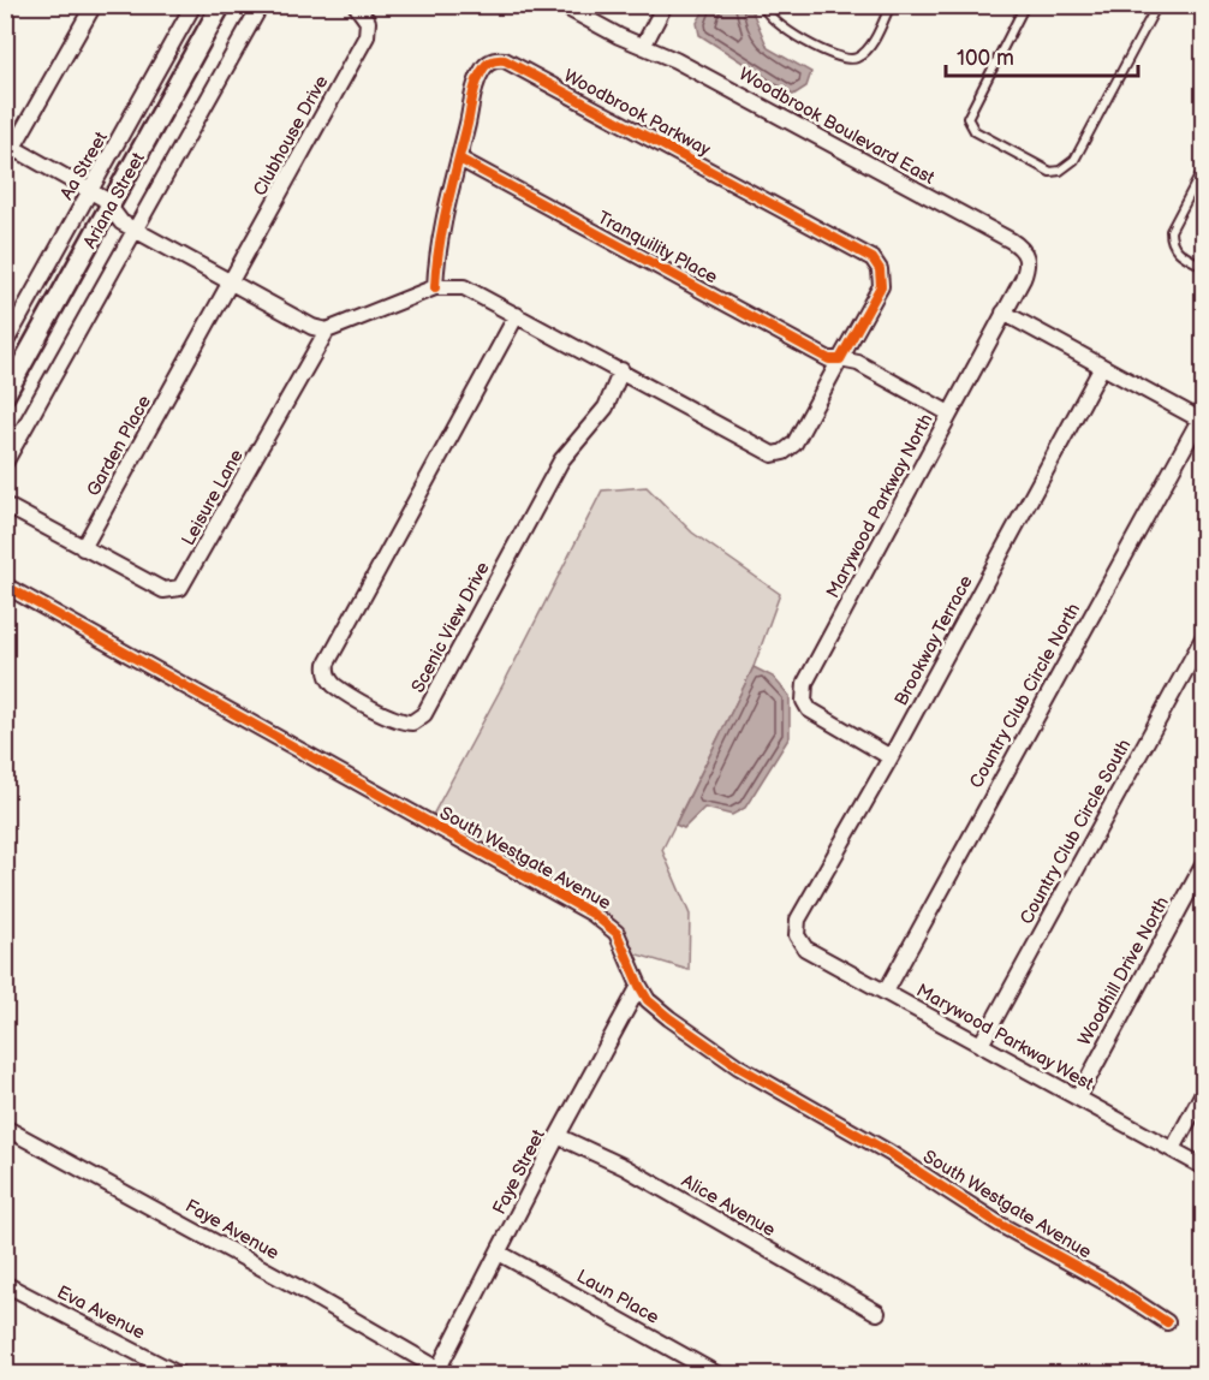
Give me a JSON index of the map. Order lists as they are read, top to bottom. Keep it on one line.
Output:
{"streets":{"street":["Woodbrook Parkway","Woodbrook Boulevard East","Clubhouse Drive","Aa Street","Ariana Street","Tranquility Place","Garden Place","Leisure Lane","Marywood Parkway North","Scenic View Drive","Brookway Terrace","Country Club Circle North","Country Club Circle South","South Westgate Avenue","Woodhill Drive North","Marywood Parkway West","Faye Street","Alice Avenue","Faye Avenue","Laun Place","Eva Avenue"]},"crossings":[["Woodbrook Parkway","Tranquility Place"],["Woodbrook Parkway","Leisure Lane"],["Woodbrook Parkway","Scenic View Drive"],["Woodbrook Boulevard East","Marywood Parkway North"],["Clubhouse Drive","Garden Place"],["Garden Place","Leisure Lane"],["Marywood Parkway North","Brookway Terrace"],["Brookway Terrace","Marywood Parkway West"],["Country Club Circle North","Marywood Parkway West"],["Country Club Circle South","Marywood Parkway West"],["South Westgate Avenue","Faye Street"],["Woodhill Drive North","Marywood Parkway West"],["Faye Street","Alice Avenue"],["Faye Street","Faye Avenue"],["Faye Street","Laun Place"]],"scale_bar":"100 m"}
